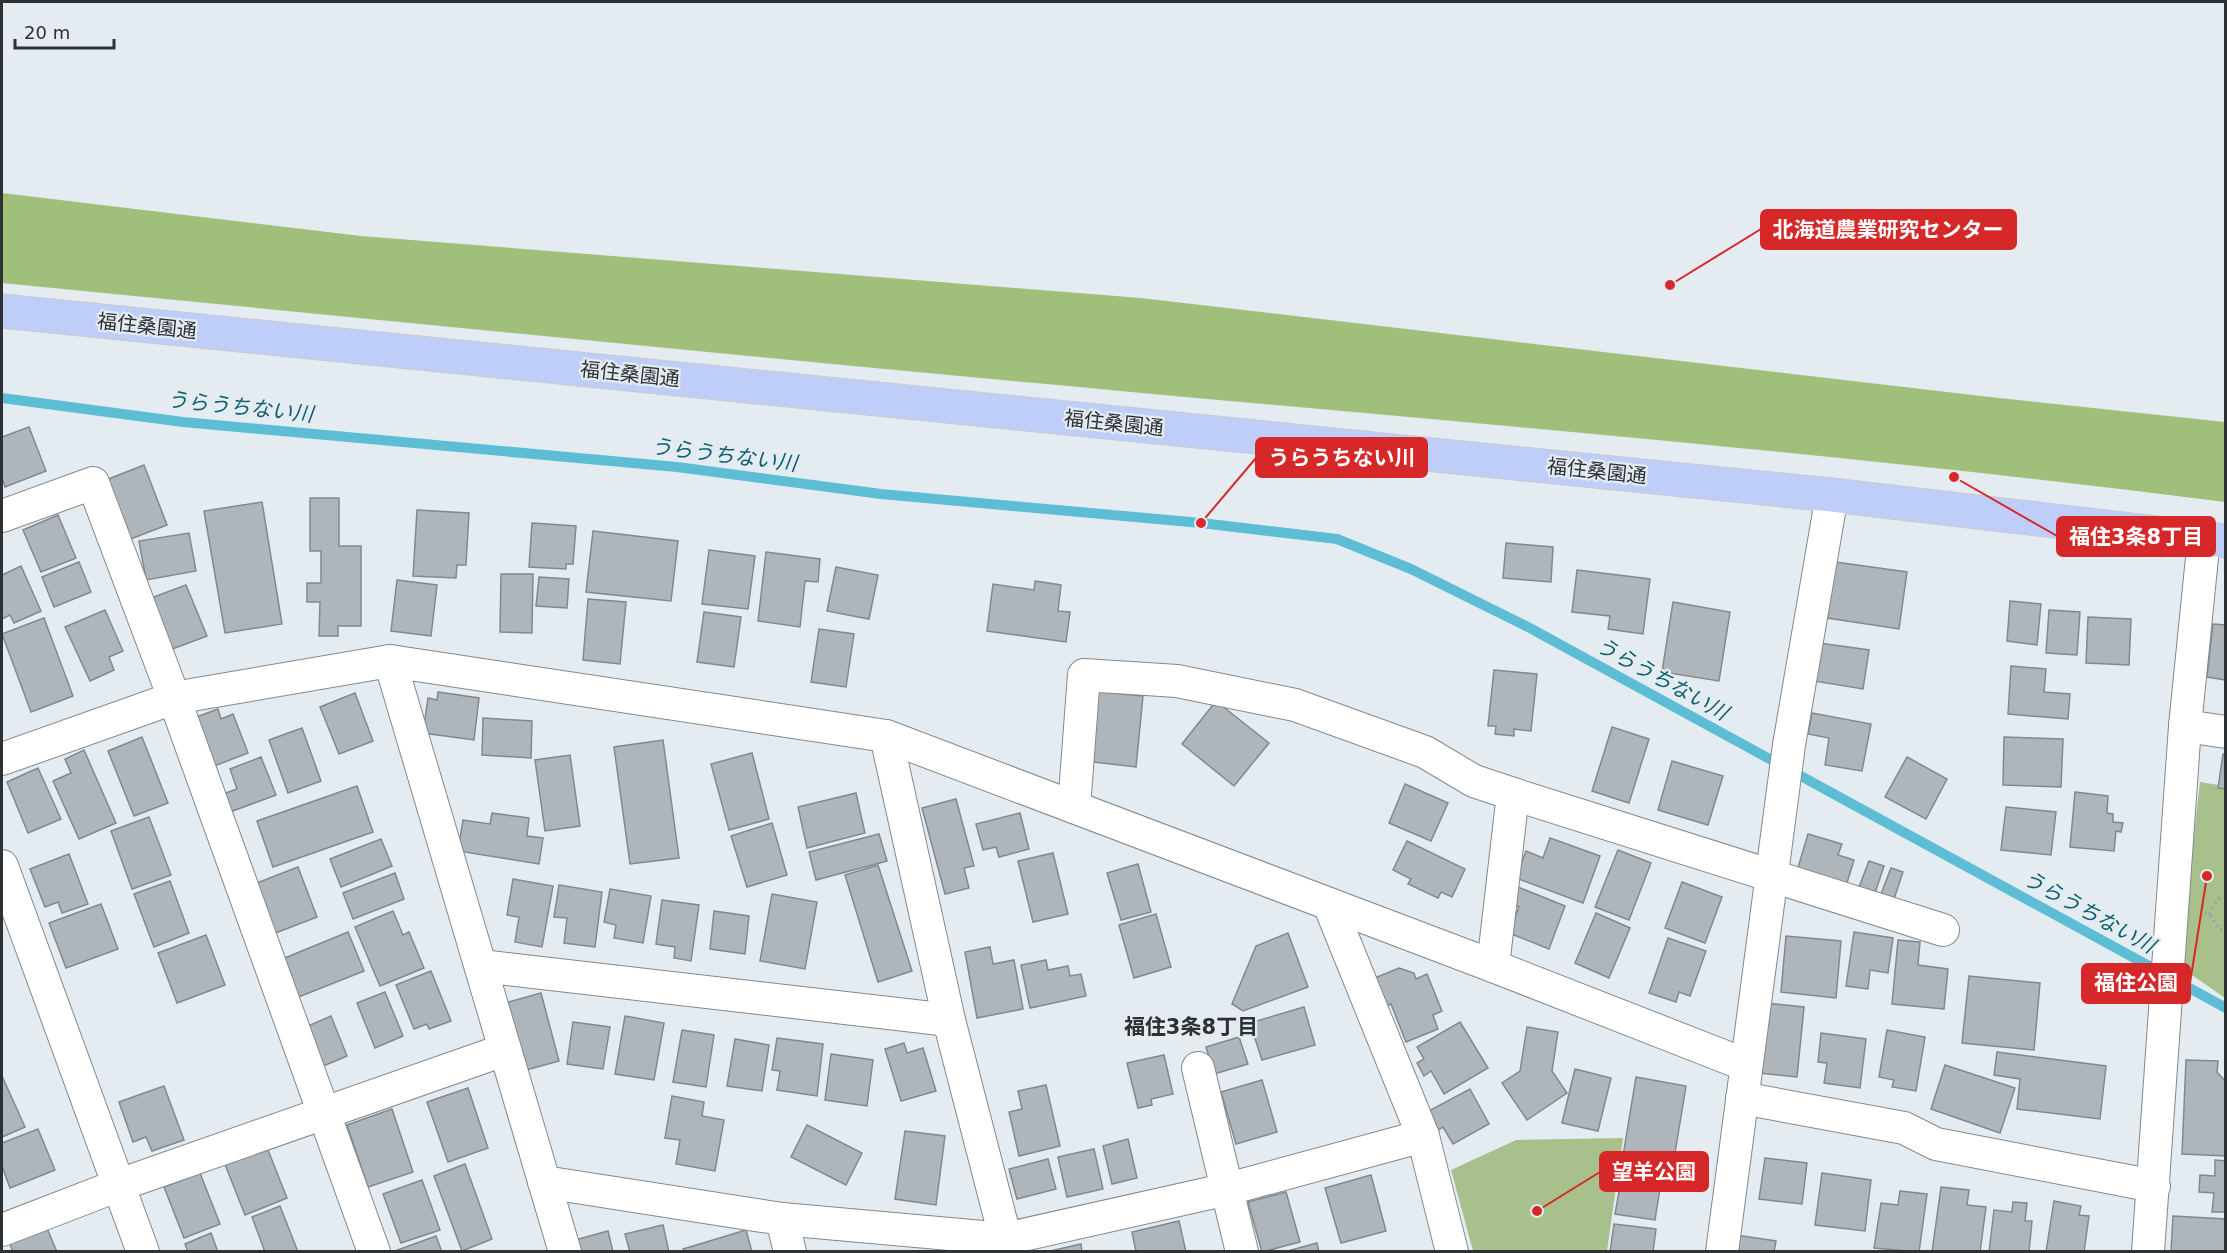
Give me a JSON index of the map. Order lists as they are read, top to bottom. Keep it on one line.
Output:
{"streets":{"main road":["福住桑園通"]},"districts":["福住3条8丁目"],"water":["うらうちない川"],"places":["北海道農業研究センター","福住3条8丁目","うらうちない川","福住公園","望羊公園"],"scale_bar":"20 m"}
